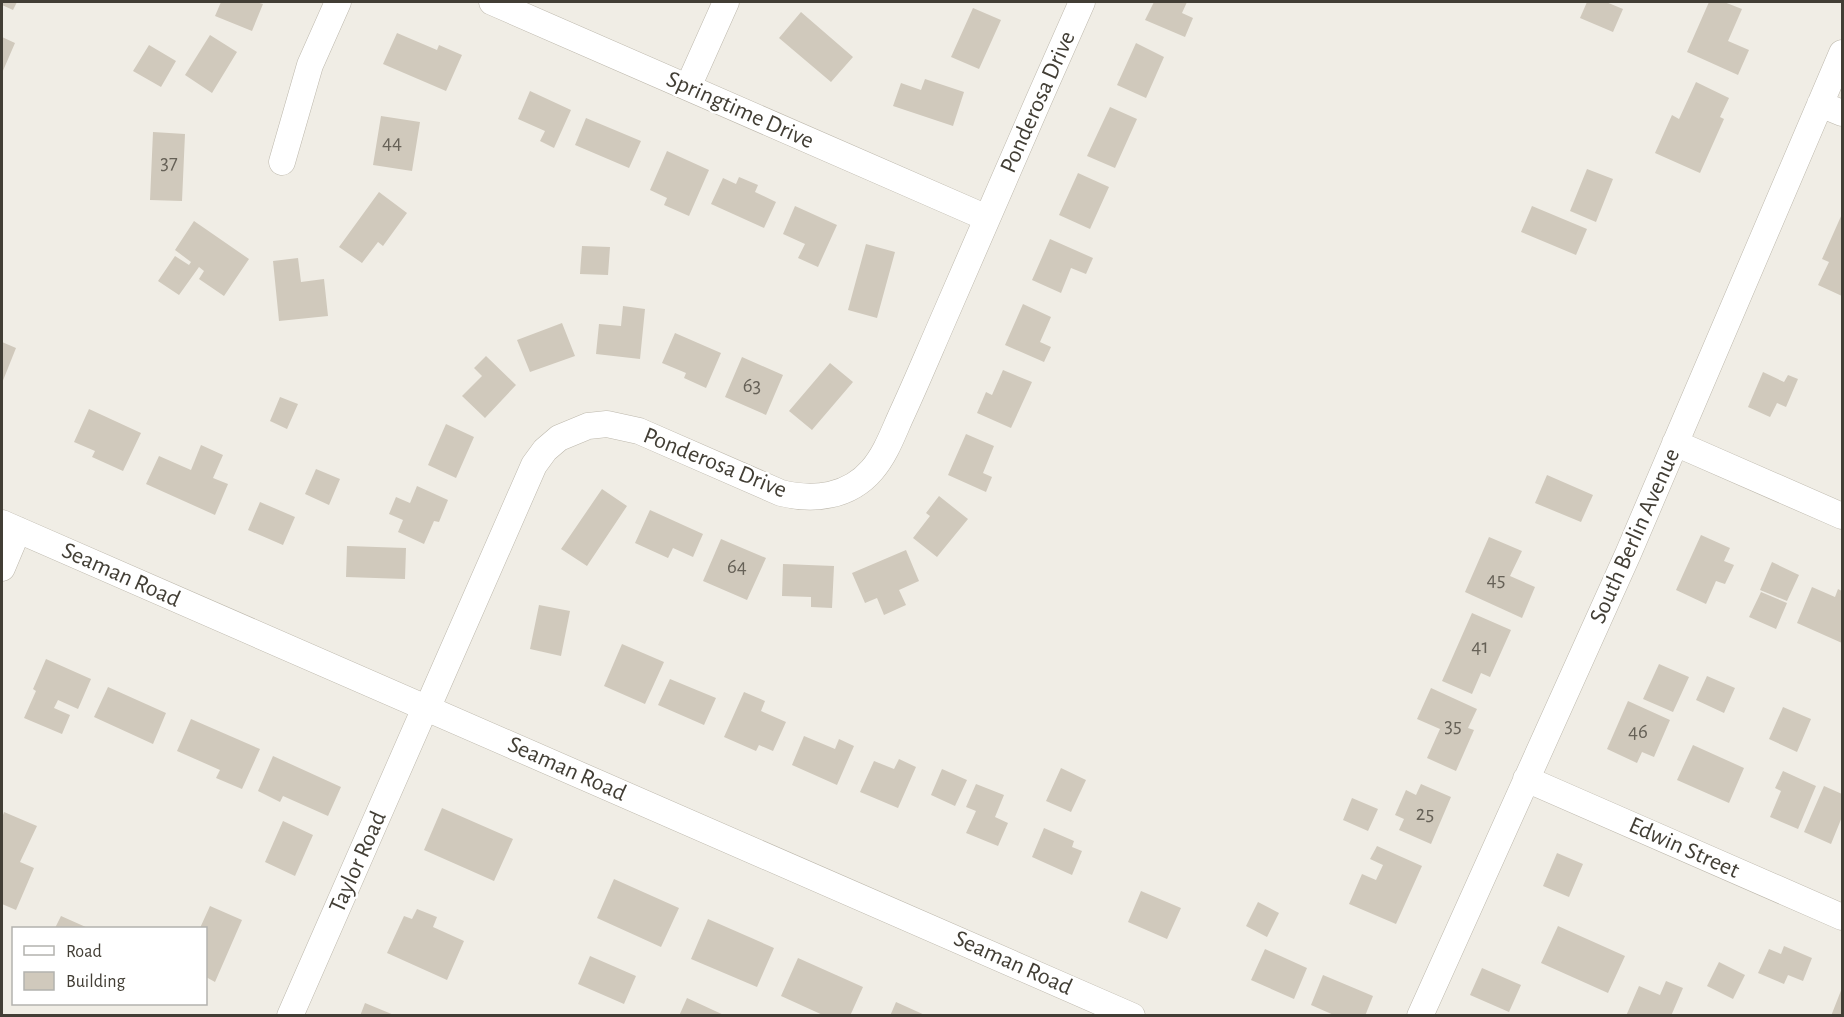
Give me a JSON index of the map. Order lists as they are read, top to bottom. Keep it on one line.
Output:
{"streets":{"street":["Ponderosa Drive","Springtime Drive","South Berlin Avenue","Seaman Road","Edwin Street","Taylor Road"]},"crossings":[["Ponderosa Drive","Springtime Drive"],["Ponderosa Drive","Seaman Road"],["Ponderosa Drive","Taylor Road"],["South Berlin Avenue","Edwin Street"],["Seaman Road","Taylor Road"]],"house_numbers":["44","37","63","64","45","41","35","46","25"],"legend":["Road","Building"]}
